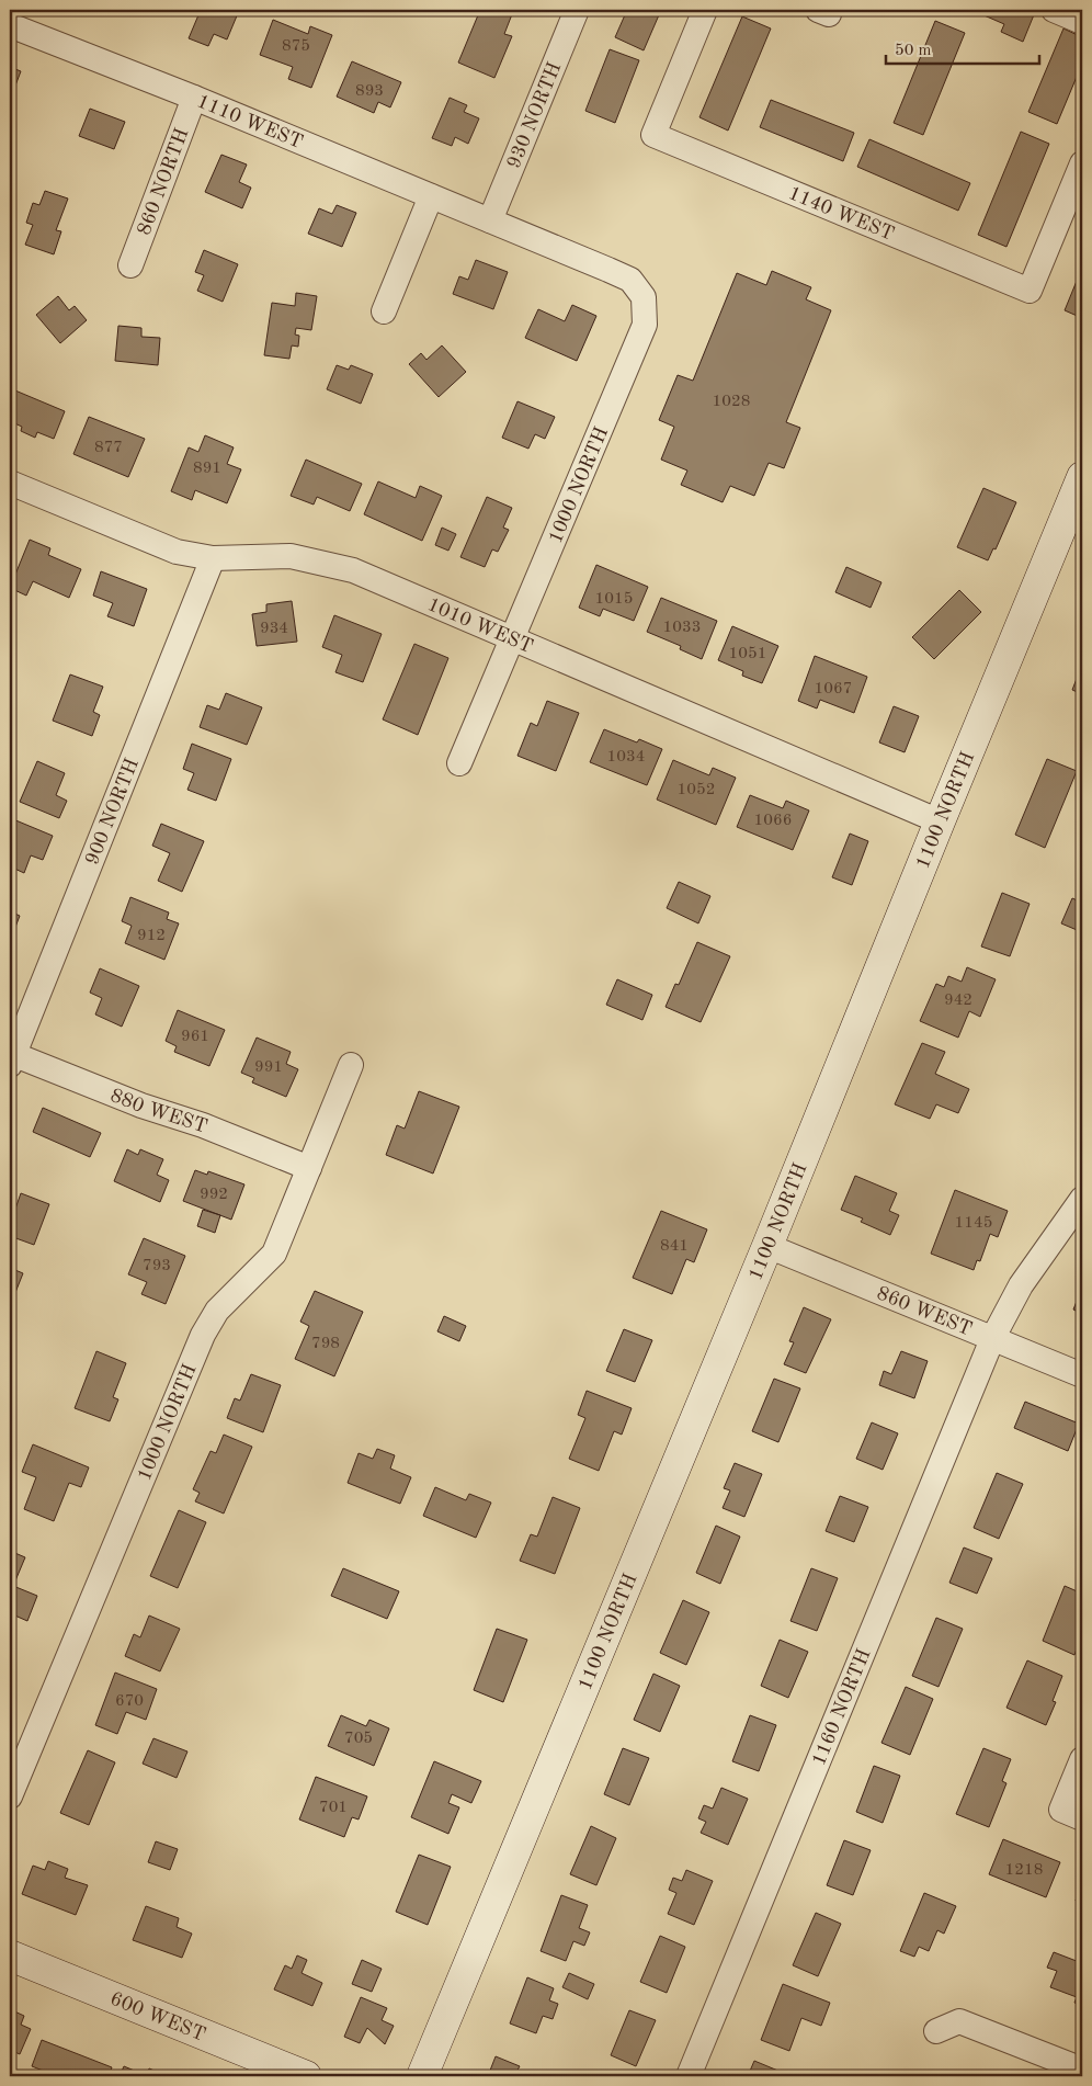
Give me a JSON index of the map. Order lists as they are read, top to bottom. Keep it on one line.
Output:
{"streets":{"main road":["1100 NORTH","600 WEST"],"street":["930 NORTH","1110 WEST","860 NORTH","1140 WEST","1000 NORTH","1010 WEST","900 NORTH","880 WEST","860 WEST","1160 NORTH"]},"crossings":[["930 NORTH","1110 WEST"],["930 NORTH","1000 NORTH"],["1110 WEST","860 NORTH"],["1110 WEST","1000 NORTH"],["1000 NORTH","1010 WEST"],["1000 NORTH","880 WEST"],["1010 WEST","1100 NORTH"],["1010 WEST","900 NORTH"],["1100 NORTH","860 WEST"],["900 NORTH","880 WEST"],["860 WEST","1160 NORTH"]],"house_numbers":["875","893","1028","877","891","1015","1033","934","1051","1067","1034","1052","1066","912","942","961","991","992","1145","841","793","798","670","705","701","1218"],"scale_bar":"50 m"}
